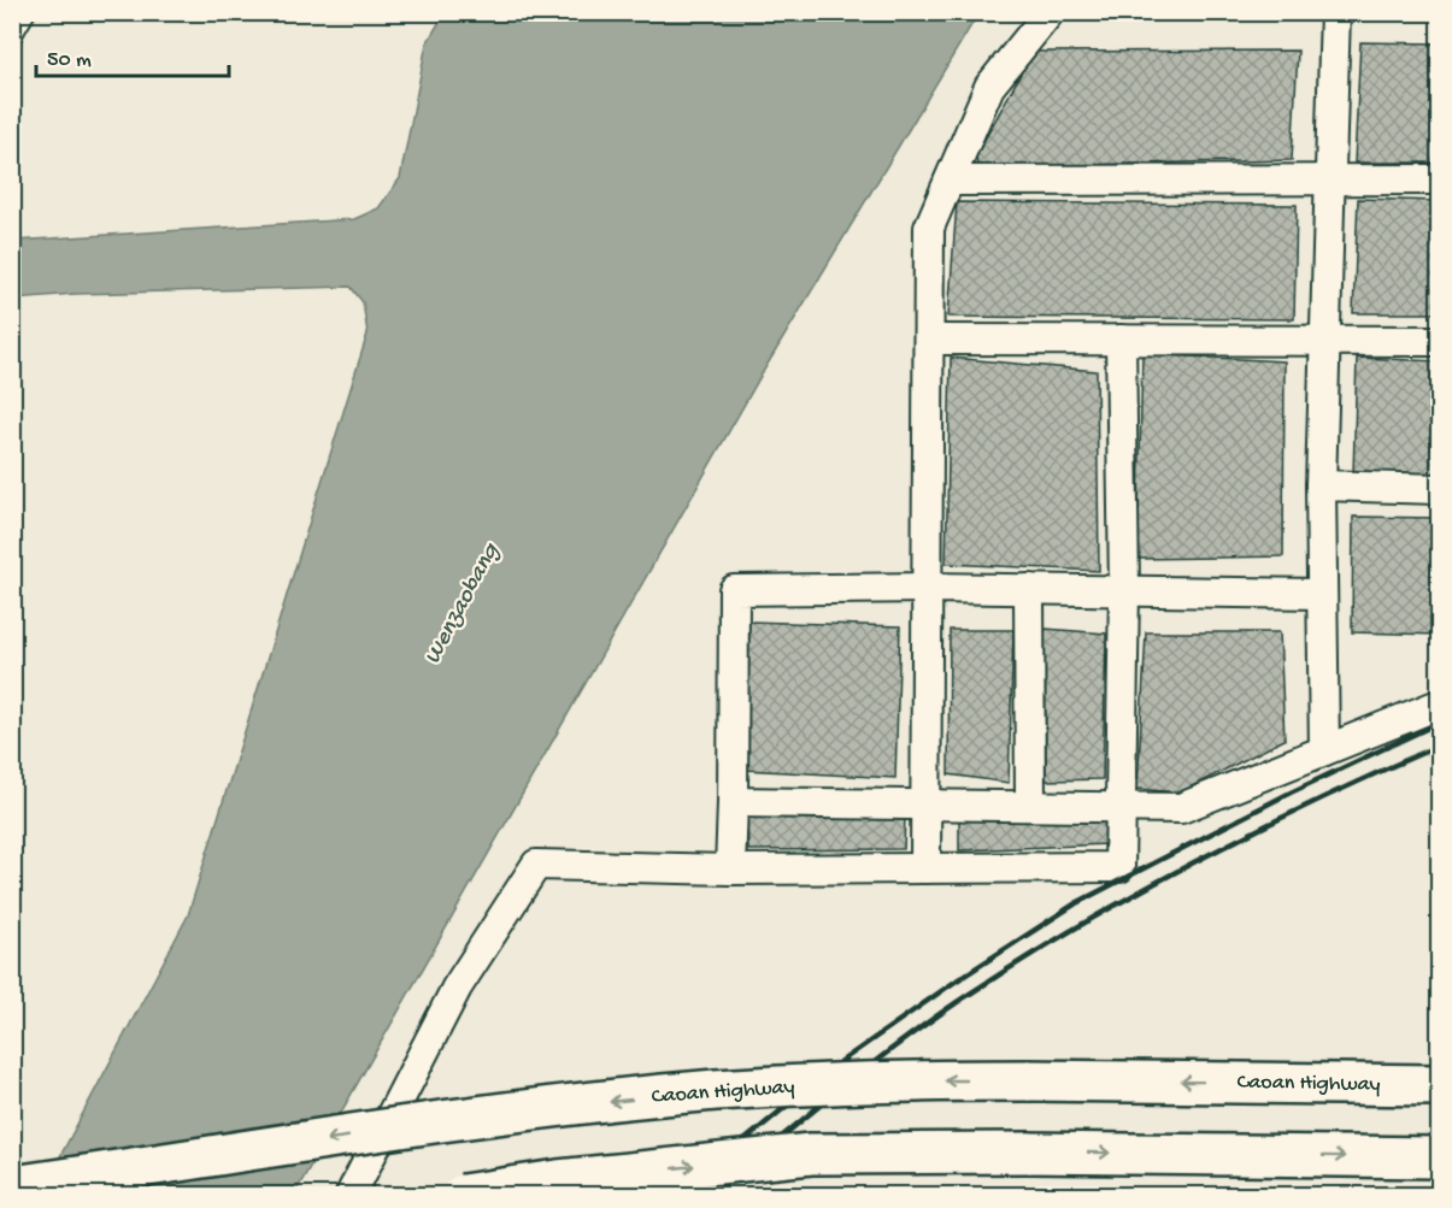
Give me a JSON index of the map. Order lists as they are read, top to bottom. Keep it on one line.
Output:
{"streets":{"highway":["Caoan Highway"]},"water":["Wenzaobang"],"scale_bar":"50 m"}
